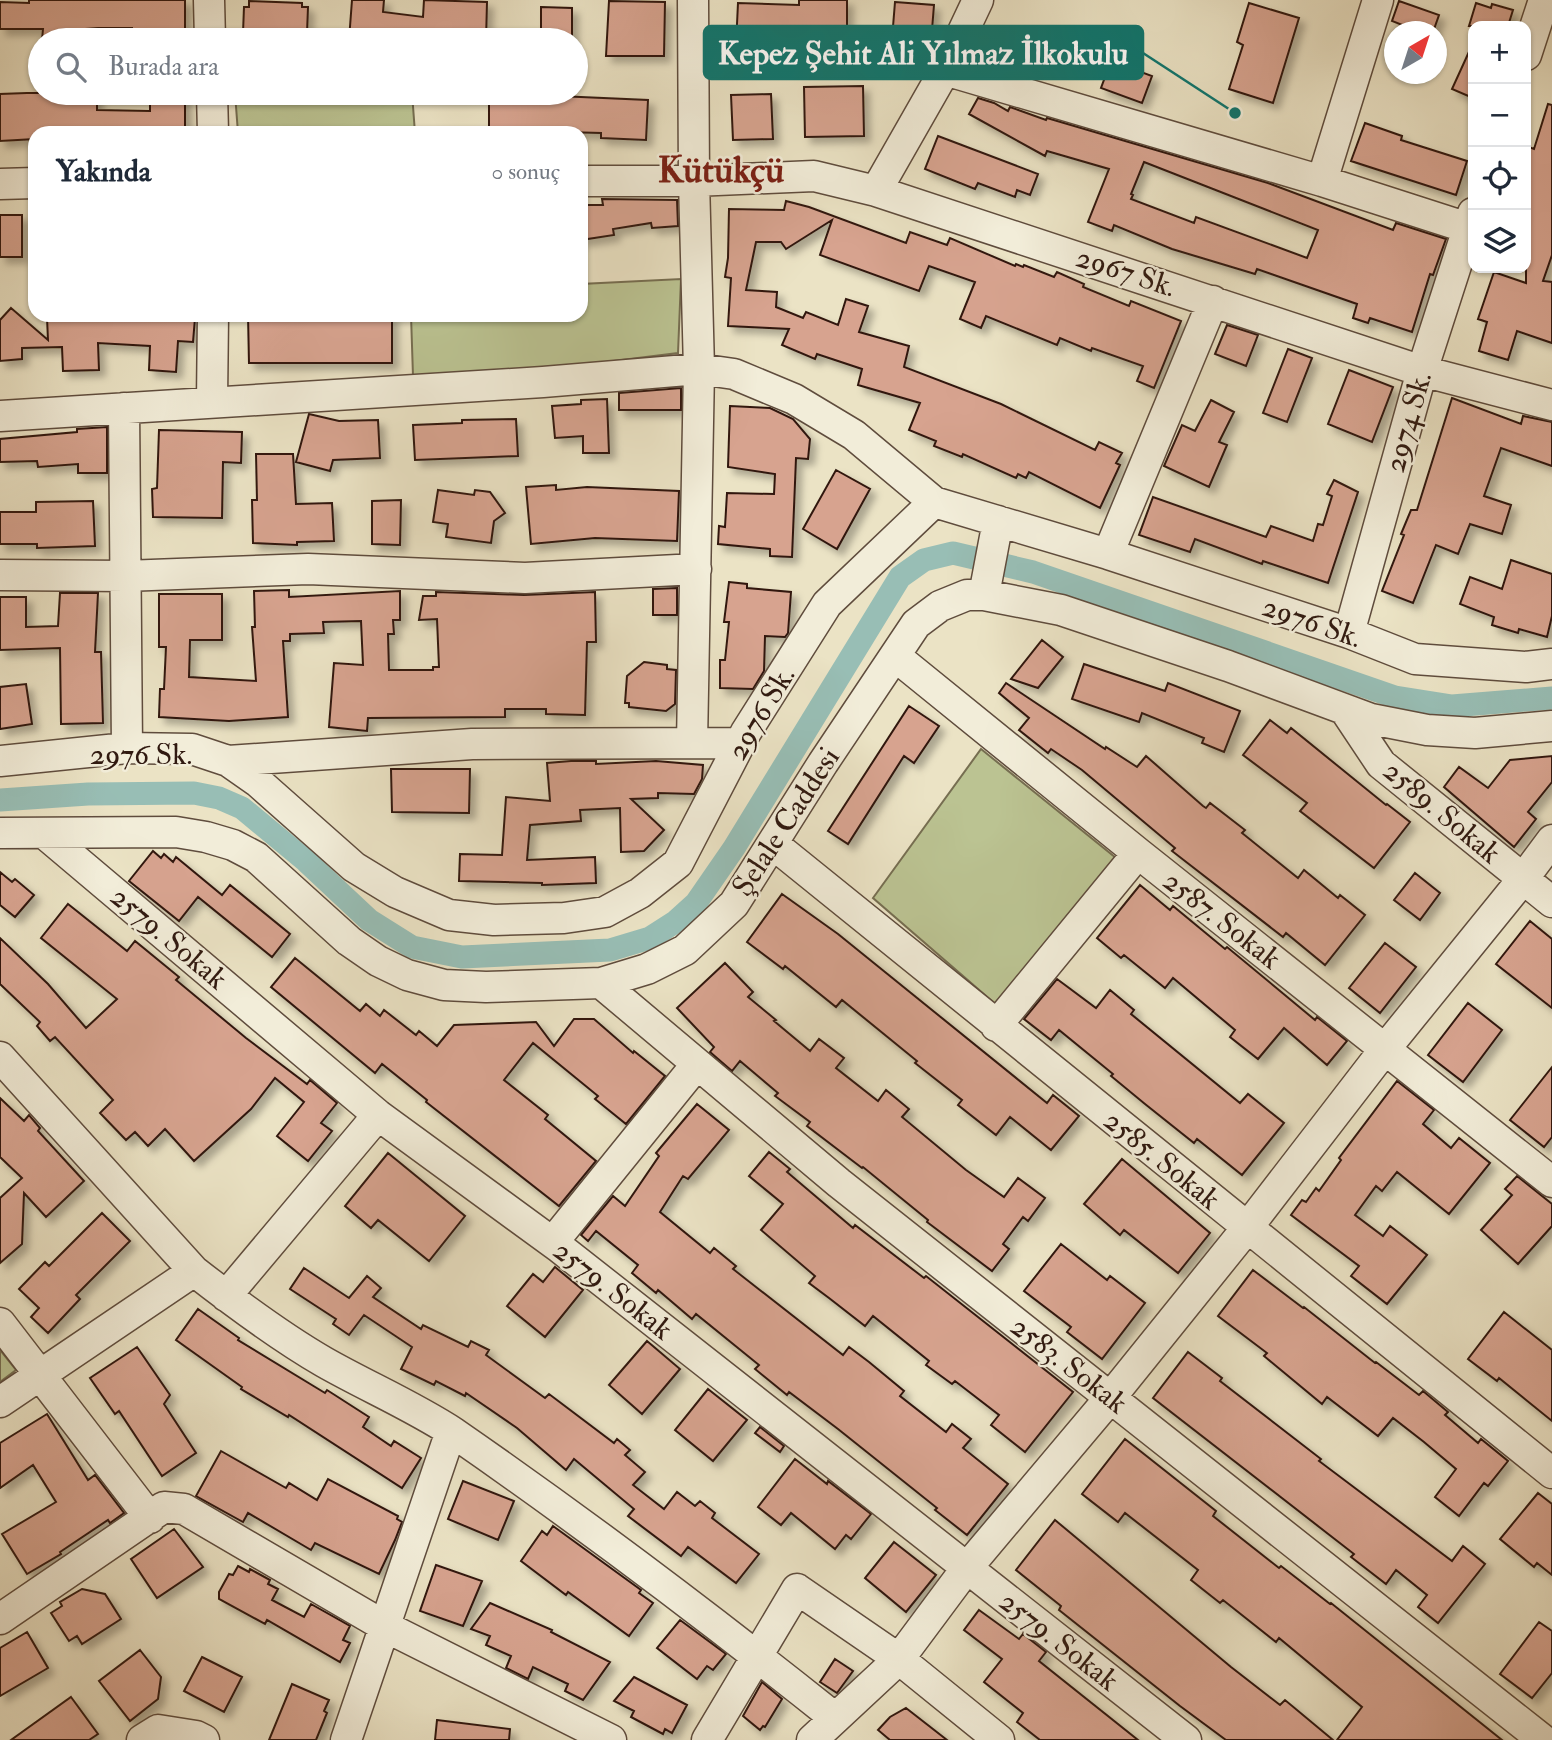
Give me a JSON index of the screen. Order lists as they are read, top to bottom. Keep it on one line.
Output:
{"streets":{"street":["2967 Sk.","2974 Sk.","2976 Sk.","2589. Sokak","Şelale Caddesi","2587. Sokak","2579. Sokak","2585. Sokak","2583. Sokak"]},"crossings":[["2967 Sk.","2974 Sk."],["2974 Sk.","2976 Sk."],["2589. Sokak","Şelale Caddesi"],["Şelale Caddesi","2587. Sokak"],["Şelale Caddesi","2579. Sokak"],["Şelale Caddesi","2585. Sokak"],["Şelale Caddesi","2583. Sokak"]],"districts":["Kütükçü"],"places":["Kepez Şehit Ali Yılmaz İlkokulu"],"north":"top right","page":{"map_buttons":["+","−"],"search":"Burada ara","heading":["Yakında","0 sonuç"]}}
